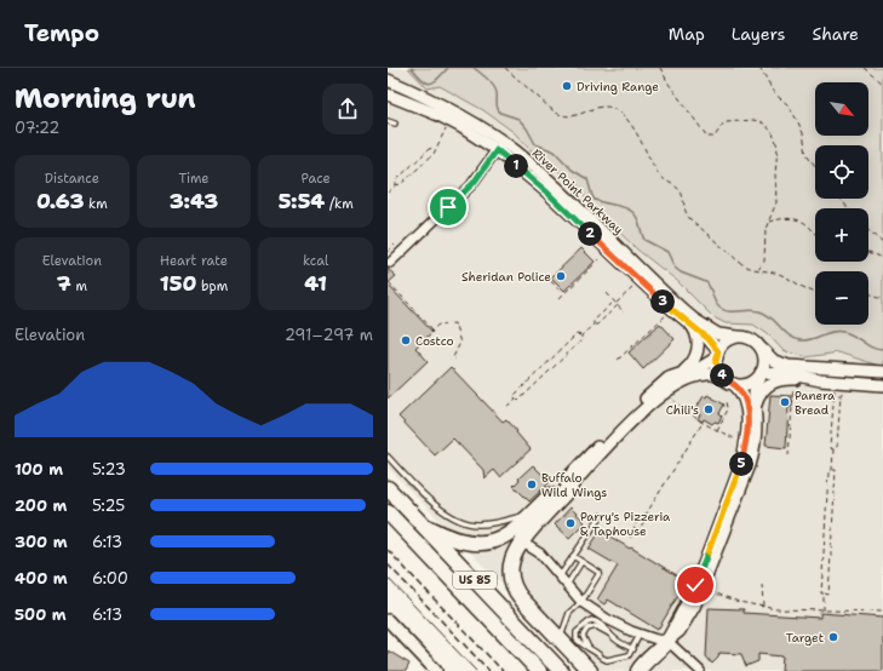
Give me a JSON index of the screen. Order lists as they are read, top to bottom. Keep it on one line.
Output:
{"streets":{"highway":["US 85"],"street":["River Point Parkway"]},"places":["Driving Range","Sheridan Police","Costco","Panera Bread","Chili's","Buffalo Wild Wings","Parry's Pizzeria & Taphouse","Target"],"north":"bottom right","page":{"header":"Tempo","nav":["Map","Layers","Share"],"heading":["Morning run","07:22"],"map_buttons":["+","−"],"stats":[["Distance","0.63 km"],["Time","3:43"],["Pace","5:54 /km"],["Elevation","7 m"],["Heart rate","150 bpm"],["kcal","41"]],"pins":["1","2","3","4","5"],"chart":["Elevation","291–297 m"],"list":[{"name":"100 m","note":"5:23"},{"name":"200 m","note":"5:25"},{"name":"300 m","note":"6:13"},{"name":"400 m","note":"6:00"},{"name":"500 m","note":"6:13"}]}}
